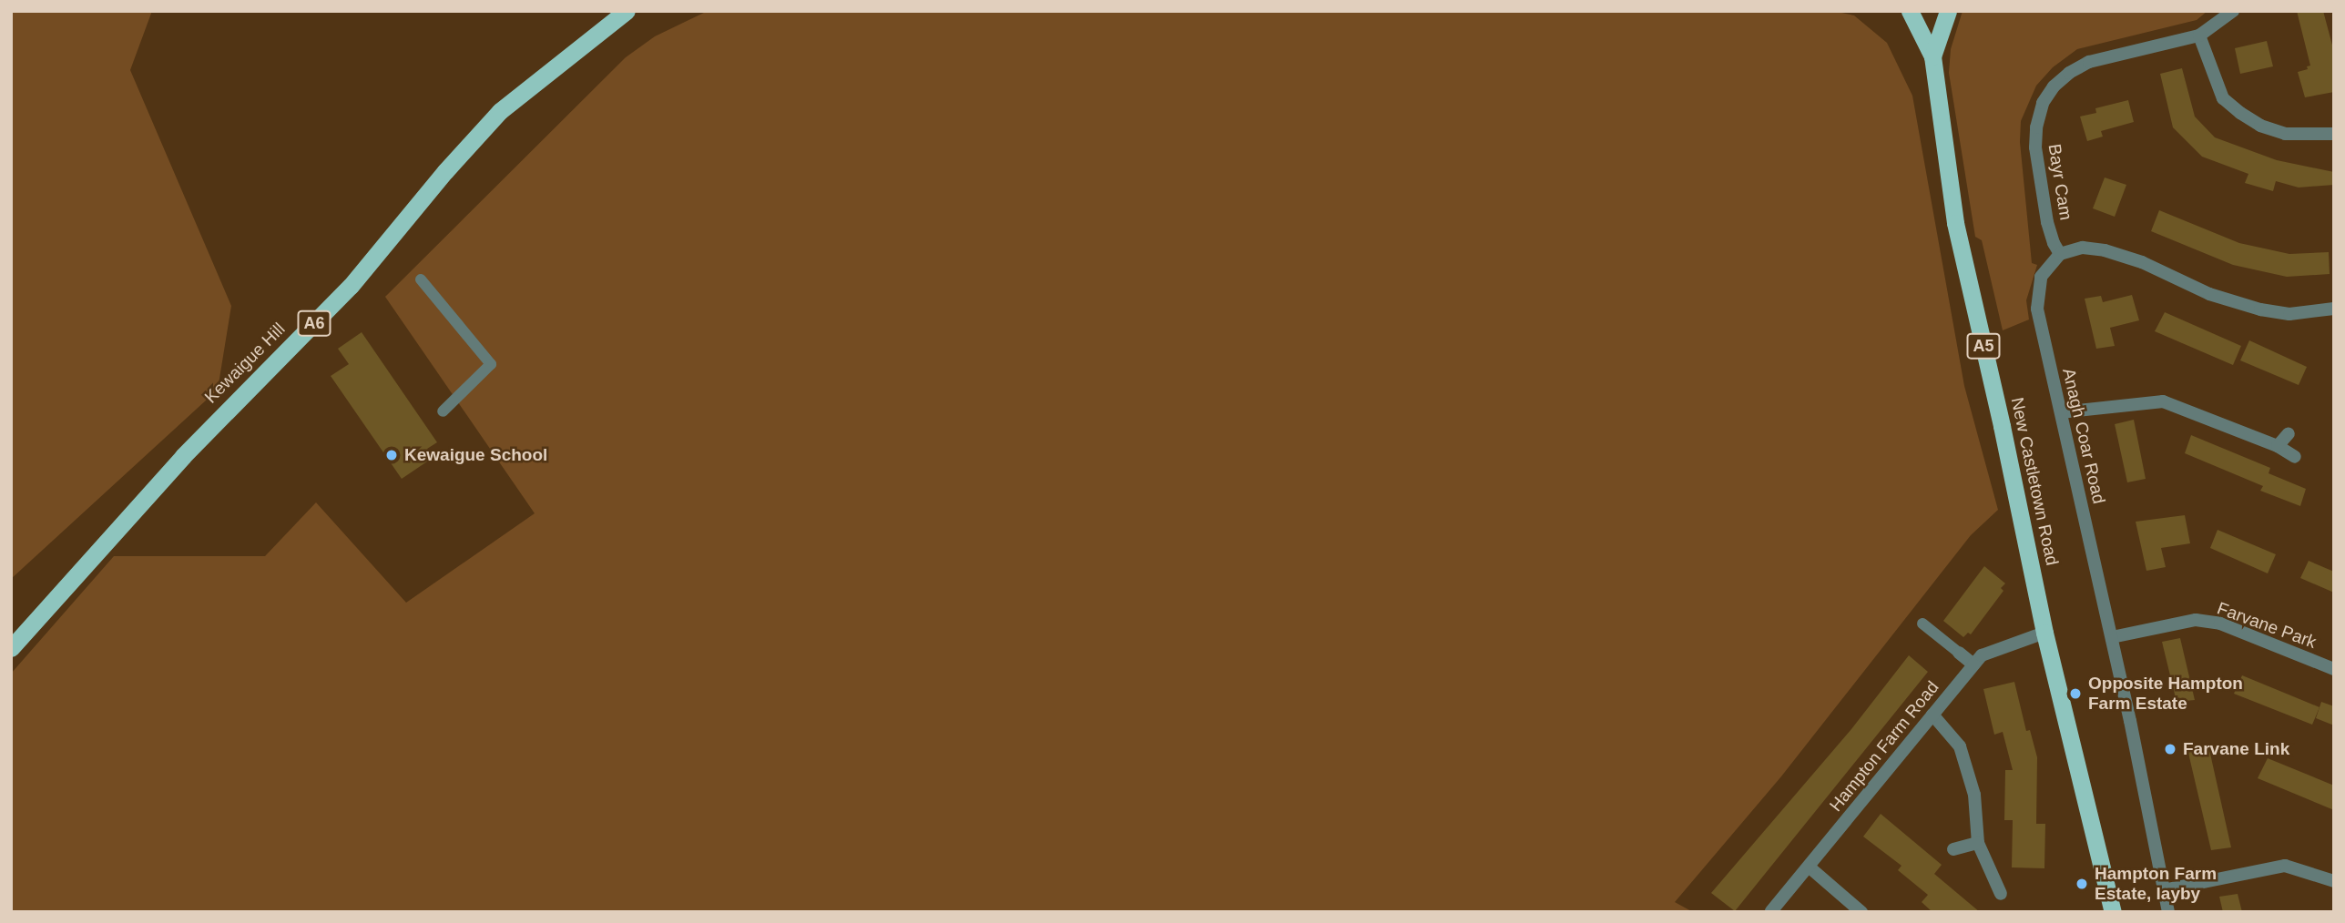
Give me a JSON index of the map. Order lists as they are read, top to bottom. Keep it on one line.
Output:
{"streets":{"highway":["A6","A5","Kewaigue Hill","New Castletown Road"],"street":["Bayr Cam","Anagh Coar Road","Farvane Park","Hampton Farm Road"]},"crossings":[["Bayr Cam","Anagh Coar Road"],["A5","New Castletown Road"],["Anagh Coar Road","Farvane Park"],["New Castletown Road","Hampton Farm Road"]],"places":["Kewaigue School","Opposite Hampton Farm Estate","Farvane Link","Hampton Farm Estate, layby"]}
